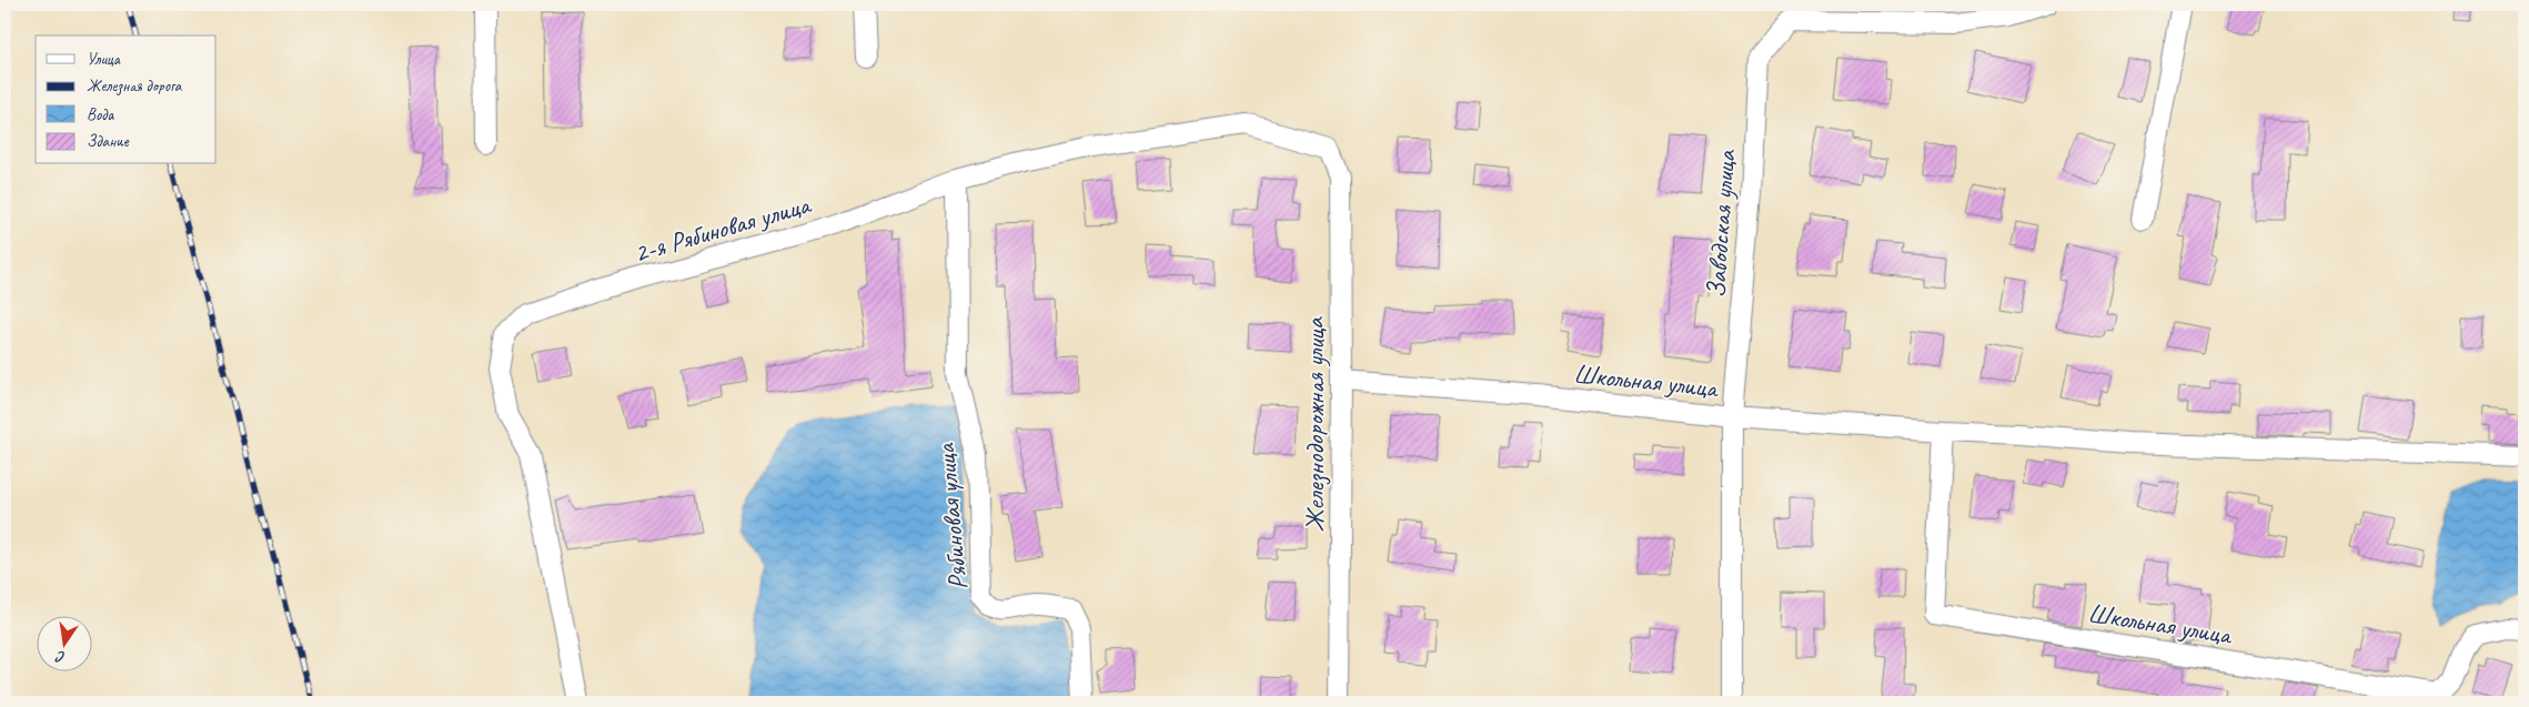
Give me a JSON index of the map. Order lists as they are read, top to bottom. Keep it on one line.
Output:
{"streets":{"street":["Заводская улица","2-я Рябиновая улица","Школьная улица","Железнодорожная улица","Рябиновая улица"]},"crossings":[["Заводская улица","Школьная улица"],["2-я Рябиновая улица","Железнодорожная улица"],["2-я Рябиновая улица","Рябиновая улица"],["Школьная улица","Железнодорожная улица"]],"legend":["Улица","Железная дорога","Вода","Здание"],"north":"bottom"}
